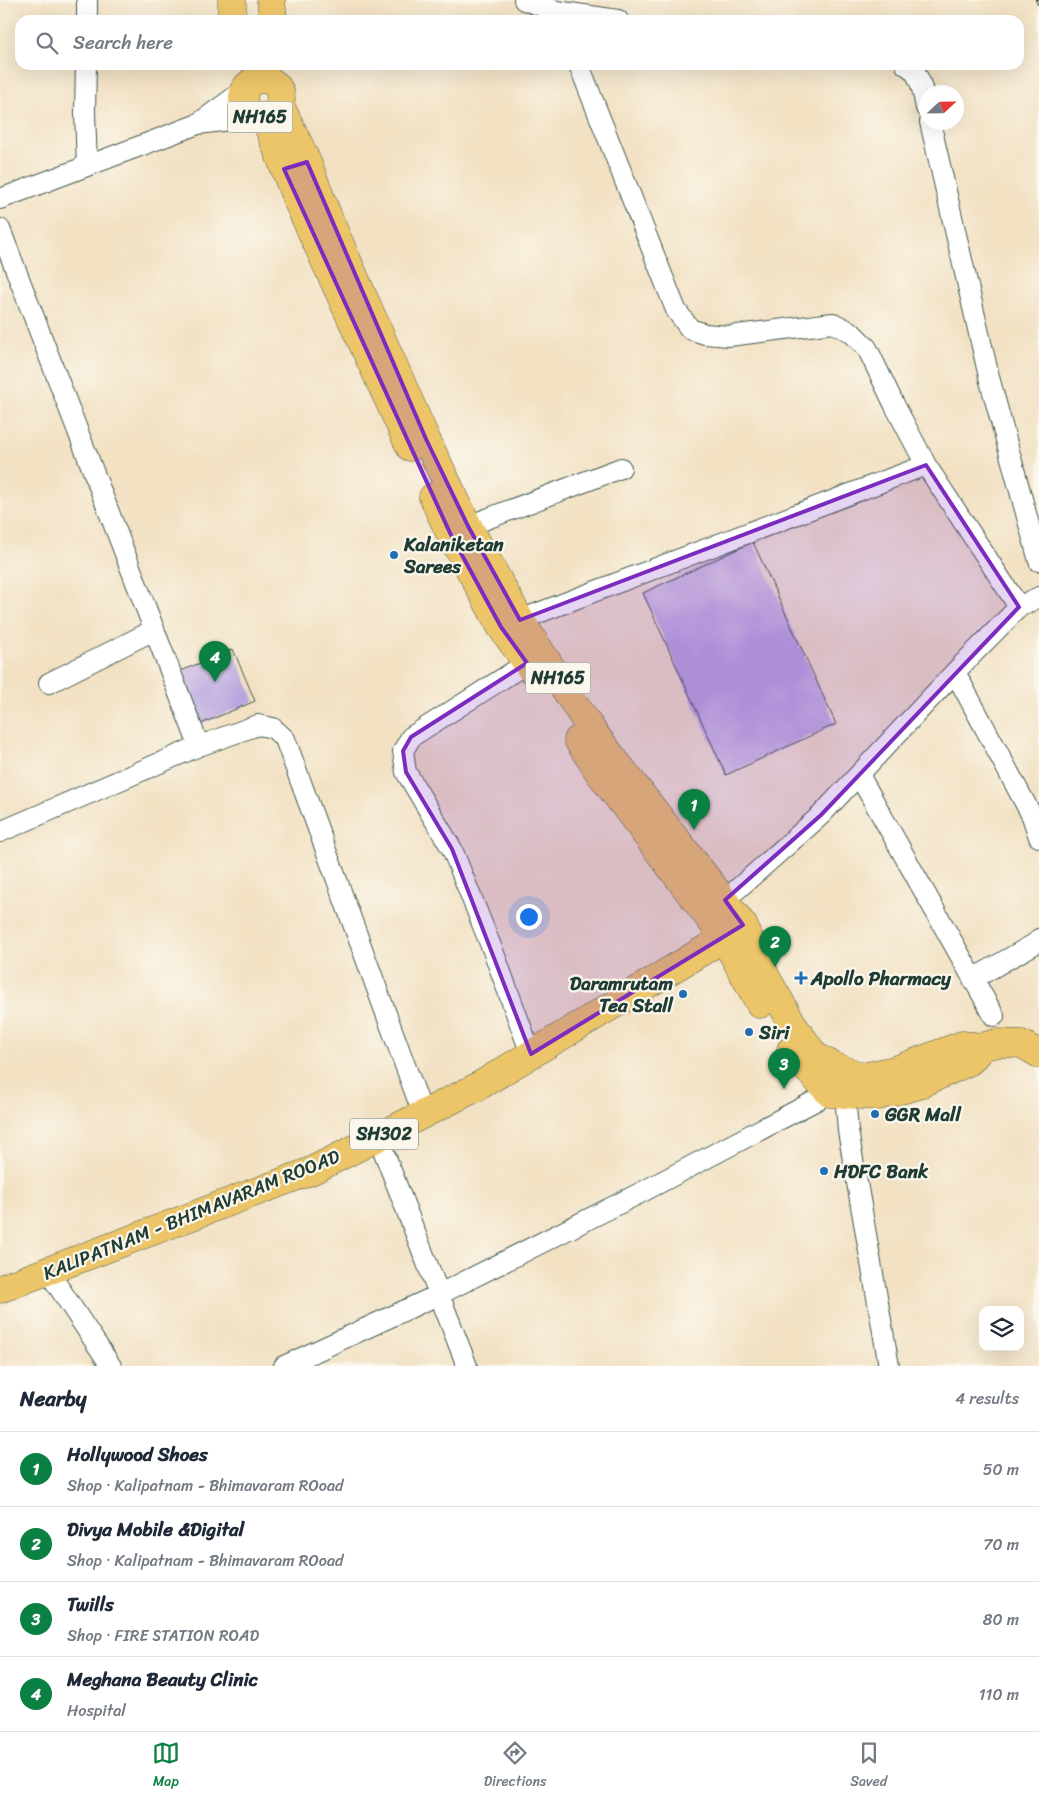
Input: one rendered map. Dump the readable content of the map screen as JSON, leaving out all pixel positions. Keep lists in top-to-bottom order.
{
  "streets": {
    "main road": ["NH165", "SH302", "KALIPATNAM - BHIMAVARAM ROOAD"]
  },
  "crossings": [
    ["NH165", "KALIPATNAM - BHIMAVARAM ROOAD"]
  ],
  "places": {
    "other": [
      "Kalaniketan Sarees",
      "Daramrutam Tea Stall",
      "Siri",
      "GGR Mall",
      "HDFC Bank"
    ],
    "health": ["Apollo Pharmacy"]
  },
  "north": "right",
  "page": {
    "search": "Search here",
    "pins": [
      "4",
      "1",
      "2",
      "3"
    ],
    "heading": ["Nearby", "4 results"],
    "list": [
      {
        "mark": "1",
        "name": "Hollywood Shoes",
        "note": "Shop · Kalipatnam - Bhimavaram ROoad",
        "value": "50 m"
      },
      {
        "mark": "2",
        "name": "Divya Mobile &Digital",
        "note": "Shop · Kalipatnam - Bhimavaram ROoad",
        "value": "70 m"
      },
      {
        "mark": "3",
        "name": "Twills",
        "note": "Shop · FIRE STATION ROAD",
        "value": "80 m"
      },
      {
        "mark": "4",
        "name": "Meghana Beauty Clinic",
        "note": "Hospital",
        "value": "110 m"
      }
    ],
    "nav": ["Map", "Directions", "Saved"]
  }
}
